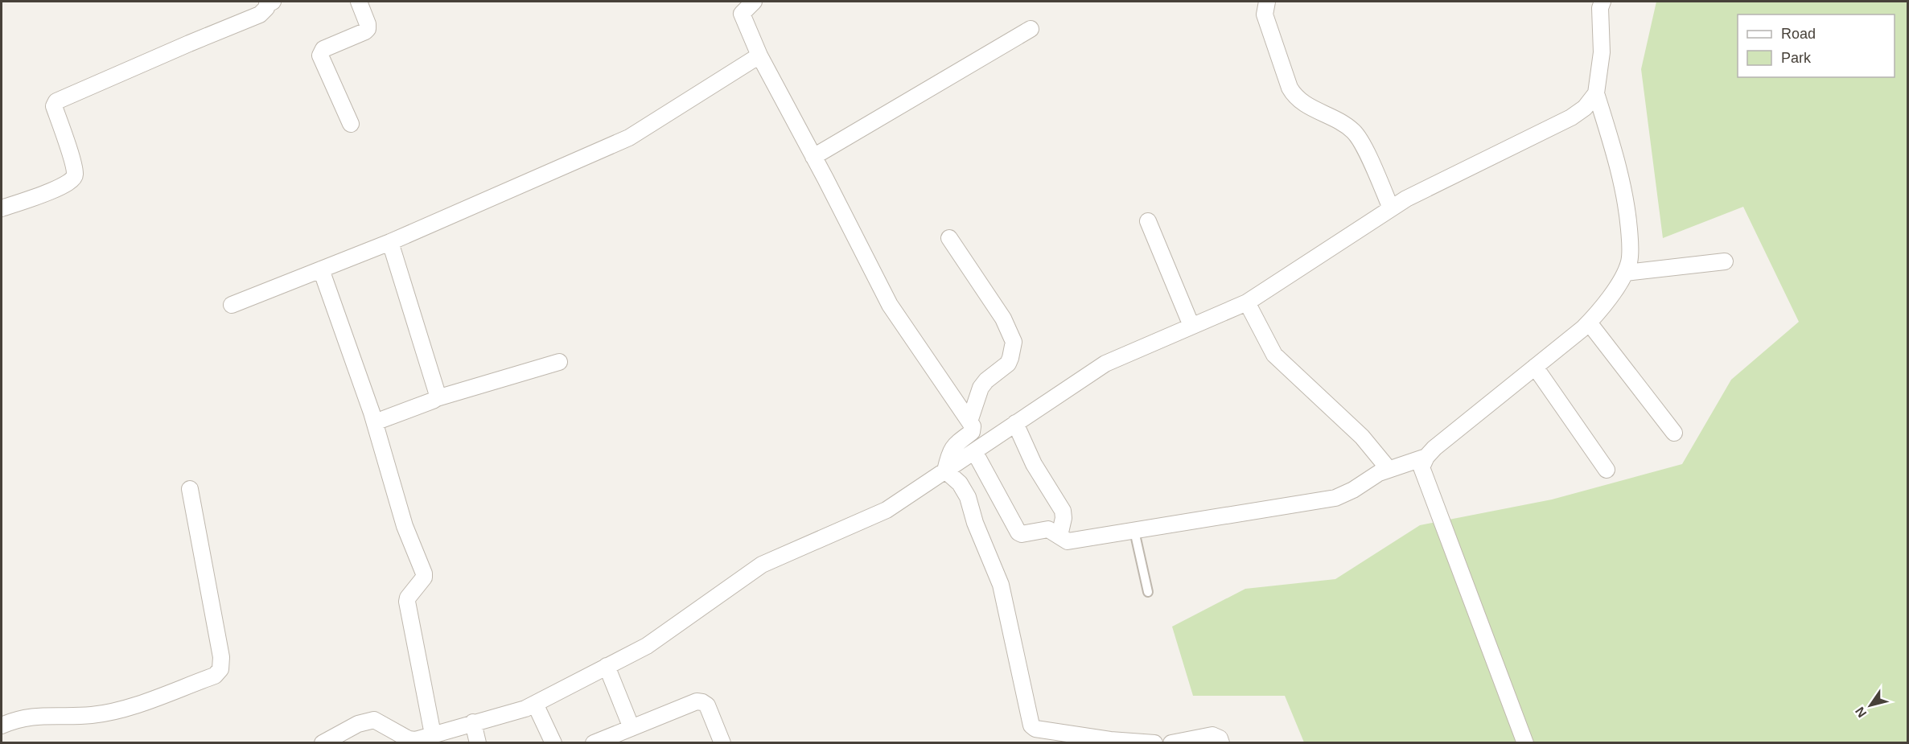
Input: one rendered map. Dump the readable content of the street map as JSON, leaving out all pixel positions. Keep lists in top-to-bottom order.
{
  "legend": ["Road", "Park"],
  "north": "bottom left"
}
